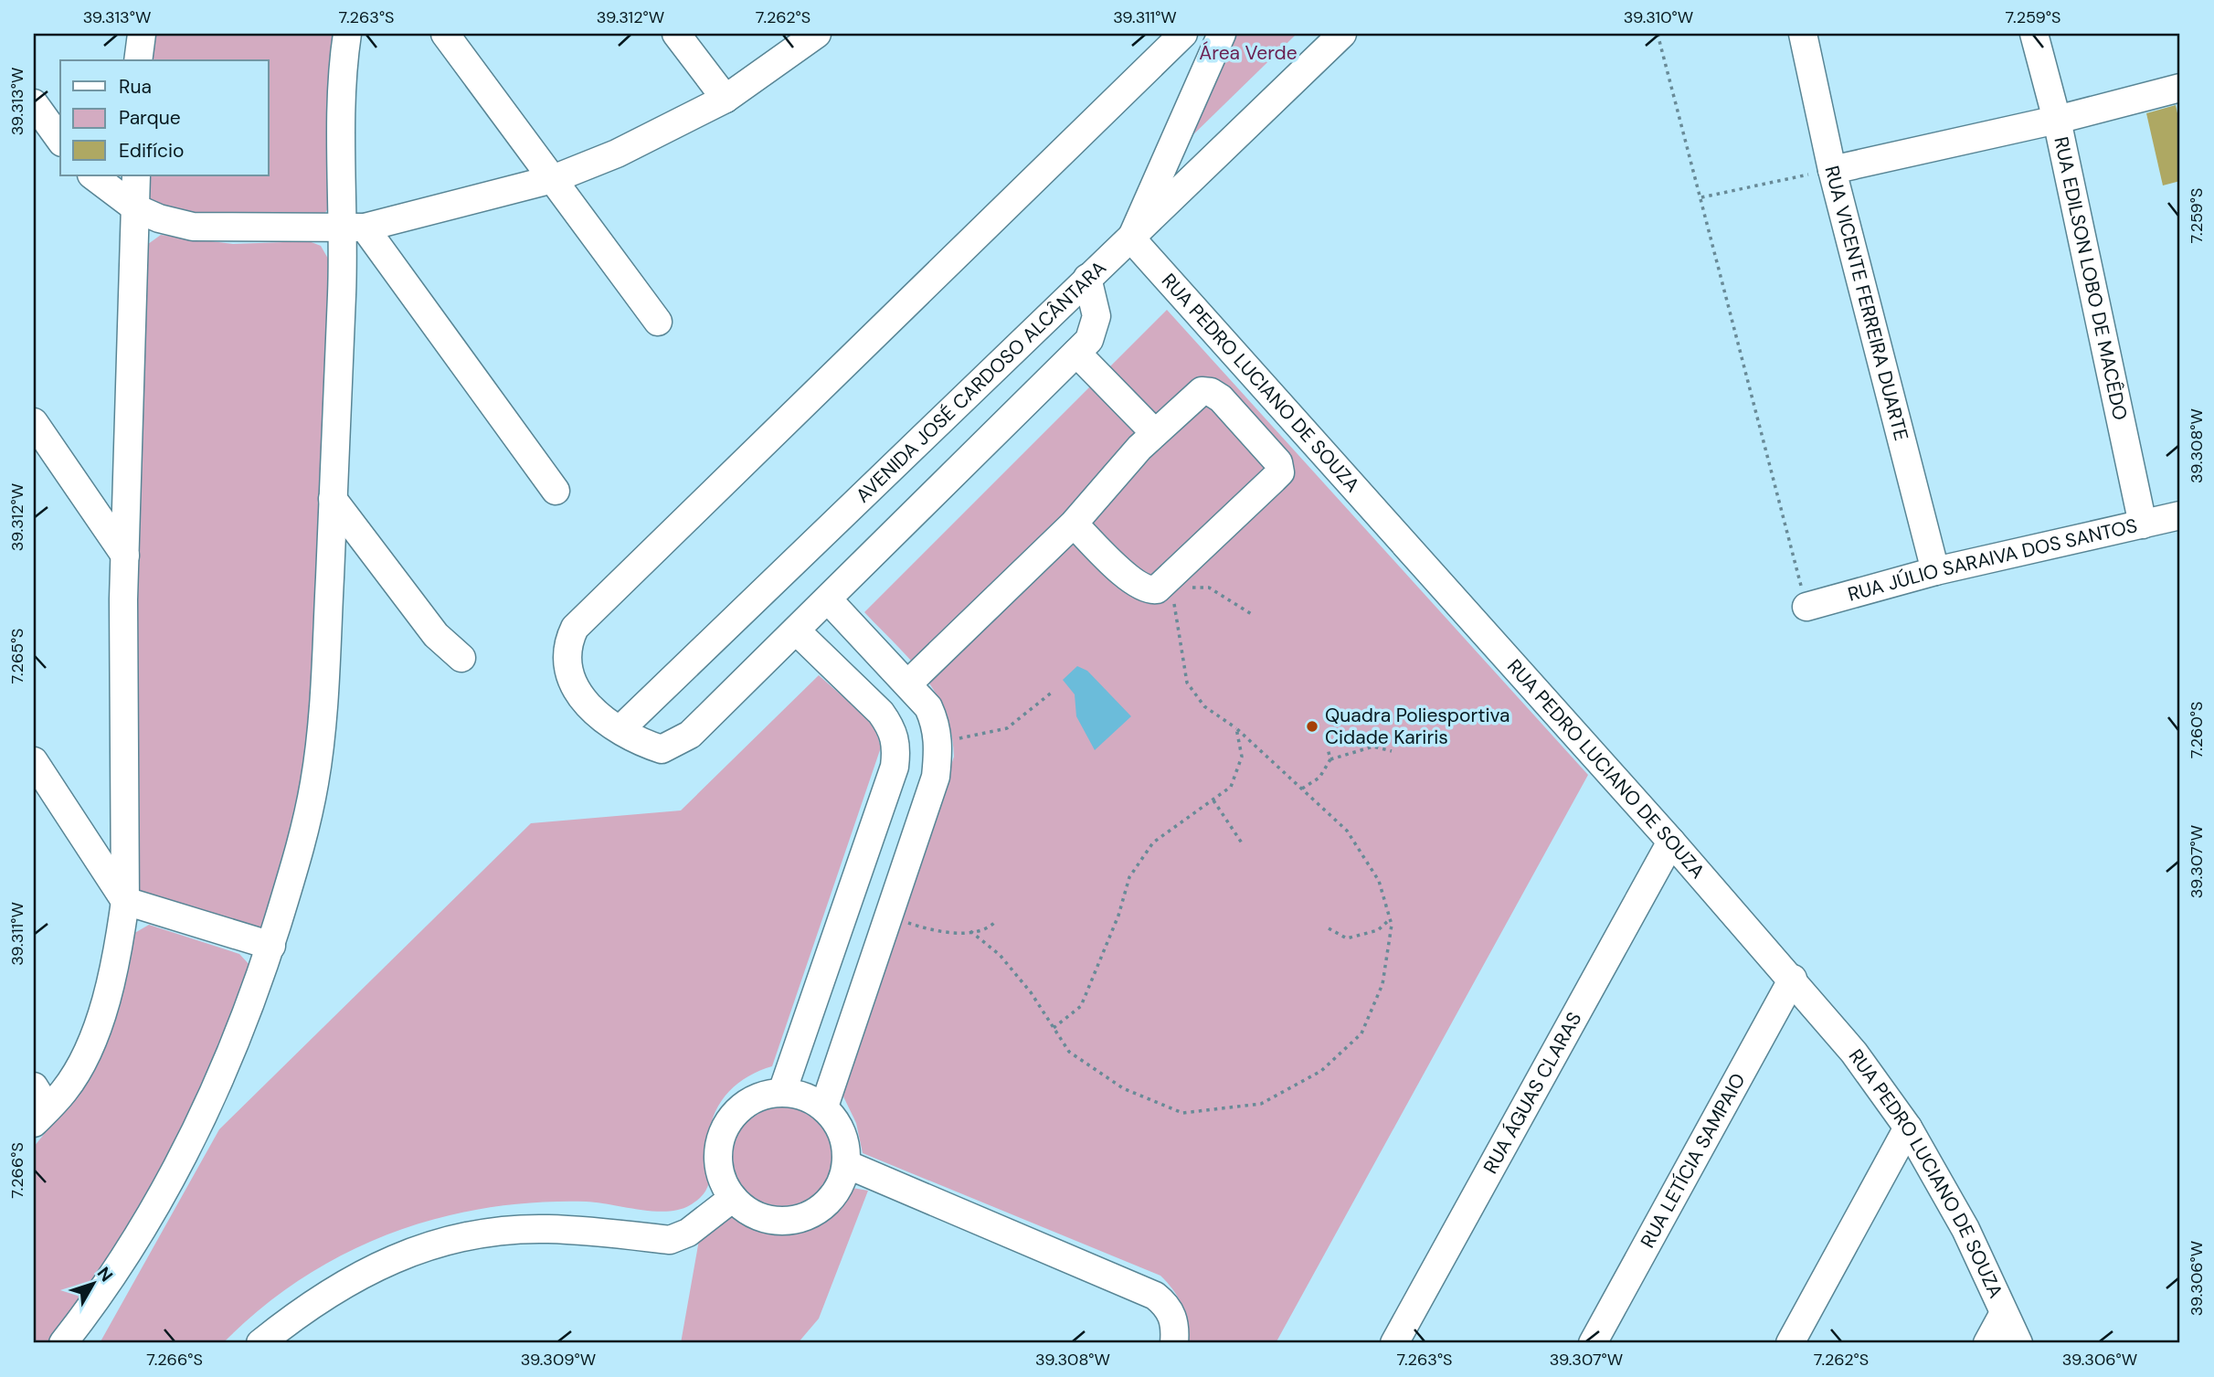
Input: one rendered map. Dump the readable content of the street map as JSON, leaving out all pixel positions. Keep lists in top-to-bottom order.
{
  "streets": {
    "street": [
      "RUA EDILSON LOBO DE MACÊDO",
      "RUA VICENTE FERREIRA DUARTE",
      "AVENIDA JOSÉ CARDOSO ALCÂNTARA",
      "RUA PEDRO LUCIANO DE SOUZA",
      "RUA JÚLIO SARAIVA DOS SANTOS",
      "RUA ÁGUAS CLARAS",
      "RUA LETÍCIA SAMPAIO"
    ]
  },
  "crossings": [
    ["RUA EDILSON LOBO DE MACÊDO", "RUA JÚLIO SARAIVA DOS SANTOS"],
    ["RUA VICENTE FERREIRA DUARTE", "RUA JÚLIO SARAIVA DOS SANTOS"],
    ["AVENIDA JOSÉ CARDOSO ALCÂNTARA", "RUA PEDRO LUCIANO DE SOUZA"],
    ["RUA PEDRO LUCIANO DE SOUZA", "RUA ÁGUAS CLARAS"],
    ["RUA PEDRO LUCIANO DE SOUZA", "RUA LETÍCIA SAMPAIO"]
  ],
  "parks": ["Área Verde"],
  "places": ["Quadra Poliesportiva Cidade Kariris"],
  "legend": ["Rua", "Parque", "Edifício"],
  "north": "top right",
  "coordinates": [
    "39.313°W",
    "7.263°S",
    "39.312°W",
    "7.262°S",
    "39.311°W",
    "39.310°W",
    "7.259°S",
    "39.308°W",
    "7.265°S",
    "7.260°S",
    "39.307°W",
    "7.266°S",
    "39.306°W",
    "39.309°W"
  ]
}
